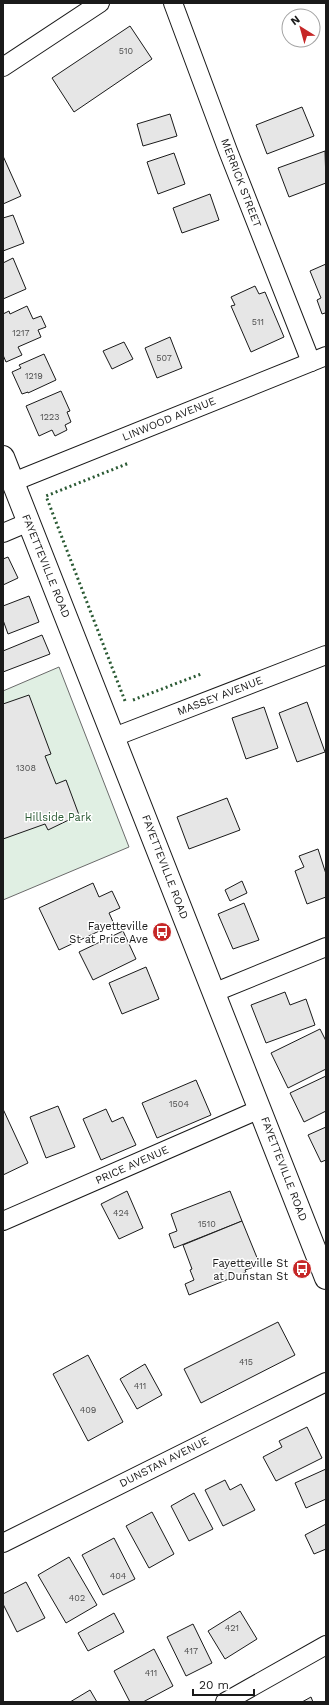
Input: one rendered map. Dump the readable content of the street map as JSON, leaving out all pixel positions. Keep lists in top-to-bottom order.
{
  "streets": {
    "main road": ["FAYETTEVILLE ROAD"],
    "street": [
      "MERRICK STREET",
      "LINWOOD AVENUE",
      "MASSEY AVENUE",
      "PRICE AVENUE",
      "DUNSTAN AVENUE"
    ]
  },
  "crossings": [
    ["MERRICK STREET", "LINWOOD AVENUE"],
    ["LINWOOD AVENUE", "FAYETTEVILLE ROAD"],
    ["FAYETTEVILLE ROAD", "MASSEY AVENUE"],
    ["FAYETTEVILLE ROAD", "PRICE AVENUE"]
  ],
  "parks": ["Hillside Park"],
  "places": {
    "bus stop": ["Fayetteville St at Price Ave", "Fayetteville St at Dunstan St"]
  },
  "house_numbers": [
    "510",
    "511",
    "1217",
    "507",
    "1219",
    "1223",
    "1308",
    "1504",
    "424",
    "1510",
    "415",
    "411",
    "409",
    "404",
    "402",
    "421",
    "417",
    "411"
  ],
  "scale_bar": "20 m",
  "north": "top left"
}
